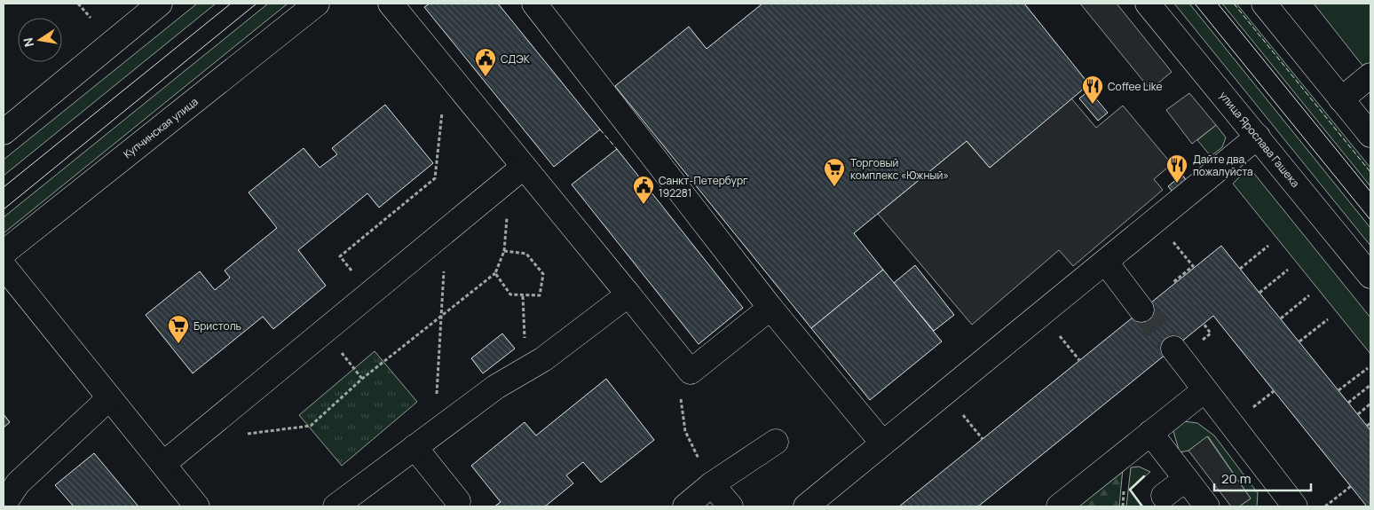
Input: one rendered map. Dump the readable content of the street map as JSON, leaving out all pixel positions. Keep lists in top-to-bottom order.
{
  "streets": {
    "street": ["Купчинская улица", "улица Ярослава Гашека"]
  },
  "places": {
    "public building": ["СДЭК", "Санкт-Петербург 192281"],
    "restaurant": ["Coffee Like", "Дайте два, пожалуйста"],
    "supermarket": ["Торговый комплекс «Южный»", "Бристоль"]
  },
  "scale_bar": "20 m",
  "north": "left"
}
